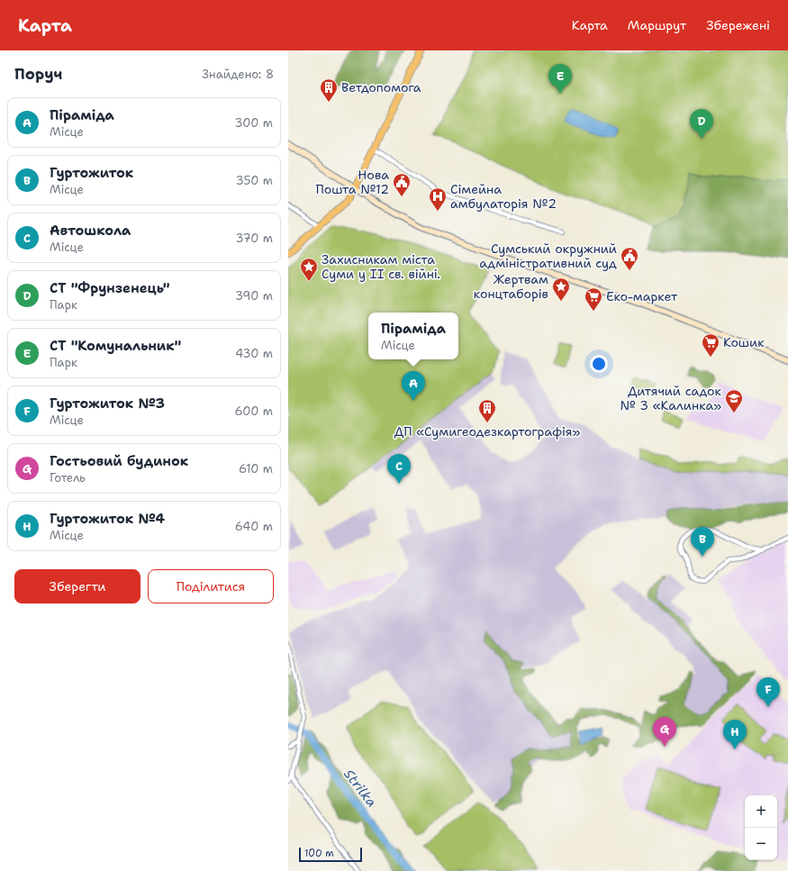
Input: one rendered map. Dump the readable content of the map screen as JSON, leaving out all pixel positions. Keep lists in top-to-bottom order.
{
  "water": ["Strilka"],
  "places": {
    "building": ["Ветдопомога", "ДП «Сумигеодезкартографія»"],
    "public building": ["Нова Пошта №12", "Сумський окружний адміністративний суд"],
    "hospital": ["Сімейна амбулаторія №2"],
    "place": ["Захисникам міста Суми у ІІ св. війні.", "Жертвам концтаборів"],
    "supermarket": ["Еко-маркет", "Кошик"],
    "school or university": ["Дитячий садок № 3 «Калинка»"]
  },
  "scale_bar": "100 m",
  "page": {
    "header": "Карта",
    "nav": ["Карта", "Маршрут", "Збережені"],
    "heading": ["Поруч", "Знайдено: 8"],
    "pins": [
      "E",
      "D",
      "A",
      "C",
      "B",
      "F",
      "G",
      "H"
    ],
    "list": [
      {
        "mark": "A",
        "name": "Піраміда",
        "note": "Місце",
        "value": "300 m"
      },
      {
        "mark": "B",
        "name": "Гуртожиток",
        "note": "Місце",
        "value": "350 m"
      },
      {
        "mark": "C",
        "name": "Автошкола",
        "note": "Місце",
        "value": "370 m"
      },
      {
        "mark": "D",
        "name": "СТ \"Фрунзенець\"",
        "note": "Парк",
        "value": "390 m"
      },
      {
        "mark": "E",
        "name": "СТ \"Комунальник\"",
        "note": "Парк",
        "value": "430 m"
      },
      {
        "mark": "F",
        "name": "Гуртожиток №3",
        "note": "Місце",
        "value": "600 m"
      },
      {
        "mark": "G",
        "name": "Гостьовий будинок",
        "note": "Готель",
        "value": "610 m"
      },
      {
        "mark": "H",
        "name": "Гуртожиток №4",
        "note": "Місце",
        "value": "640 m"
      }
    ],
    "popup": ["Піраміда", "Місце"],
    "buttons": ["Зберегти", "Поділитися"],
    "map_buttons": ["+", "−"],
    "scale": "100 m"
  }
}
